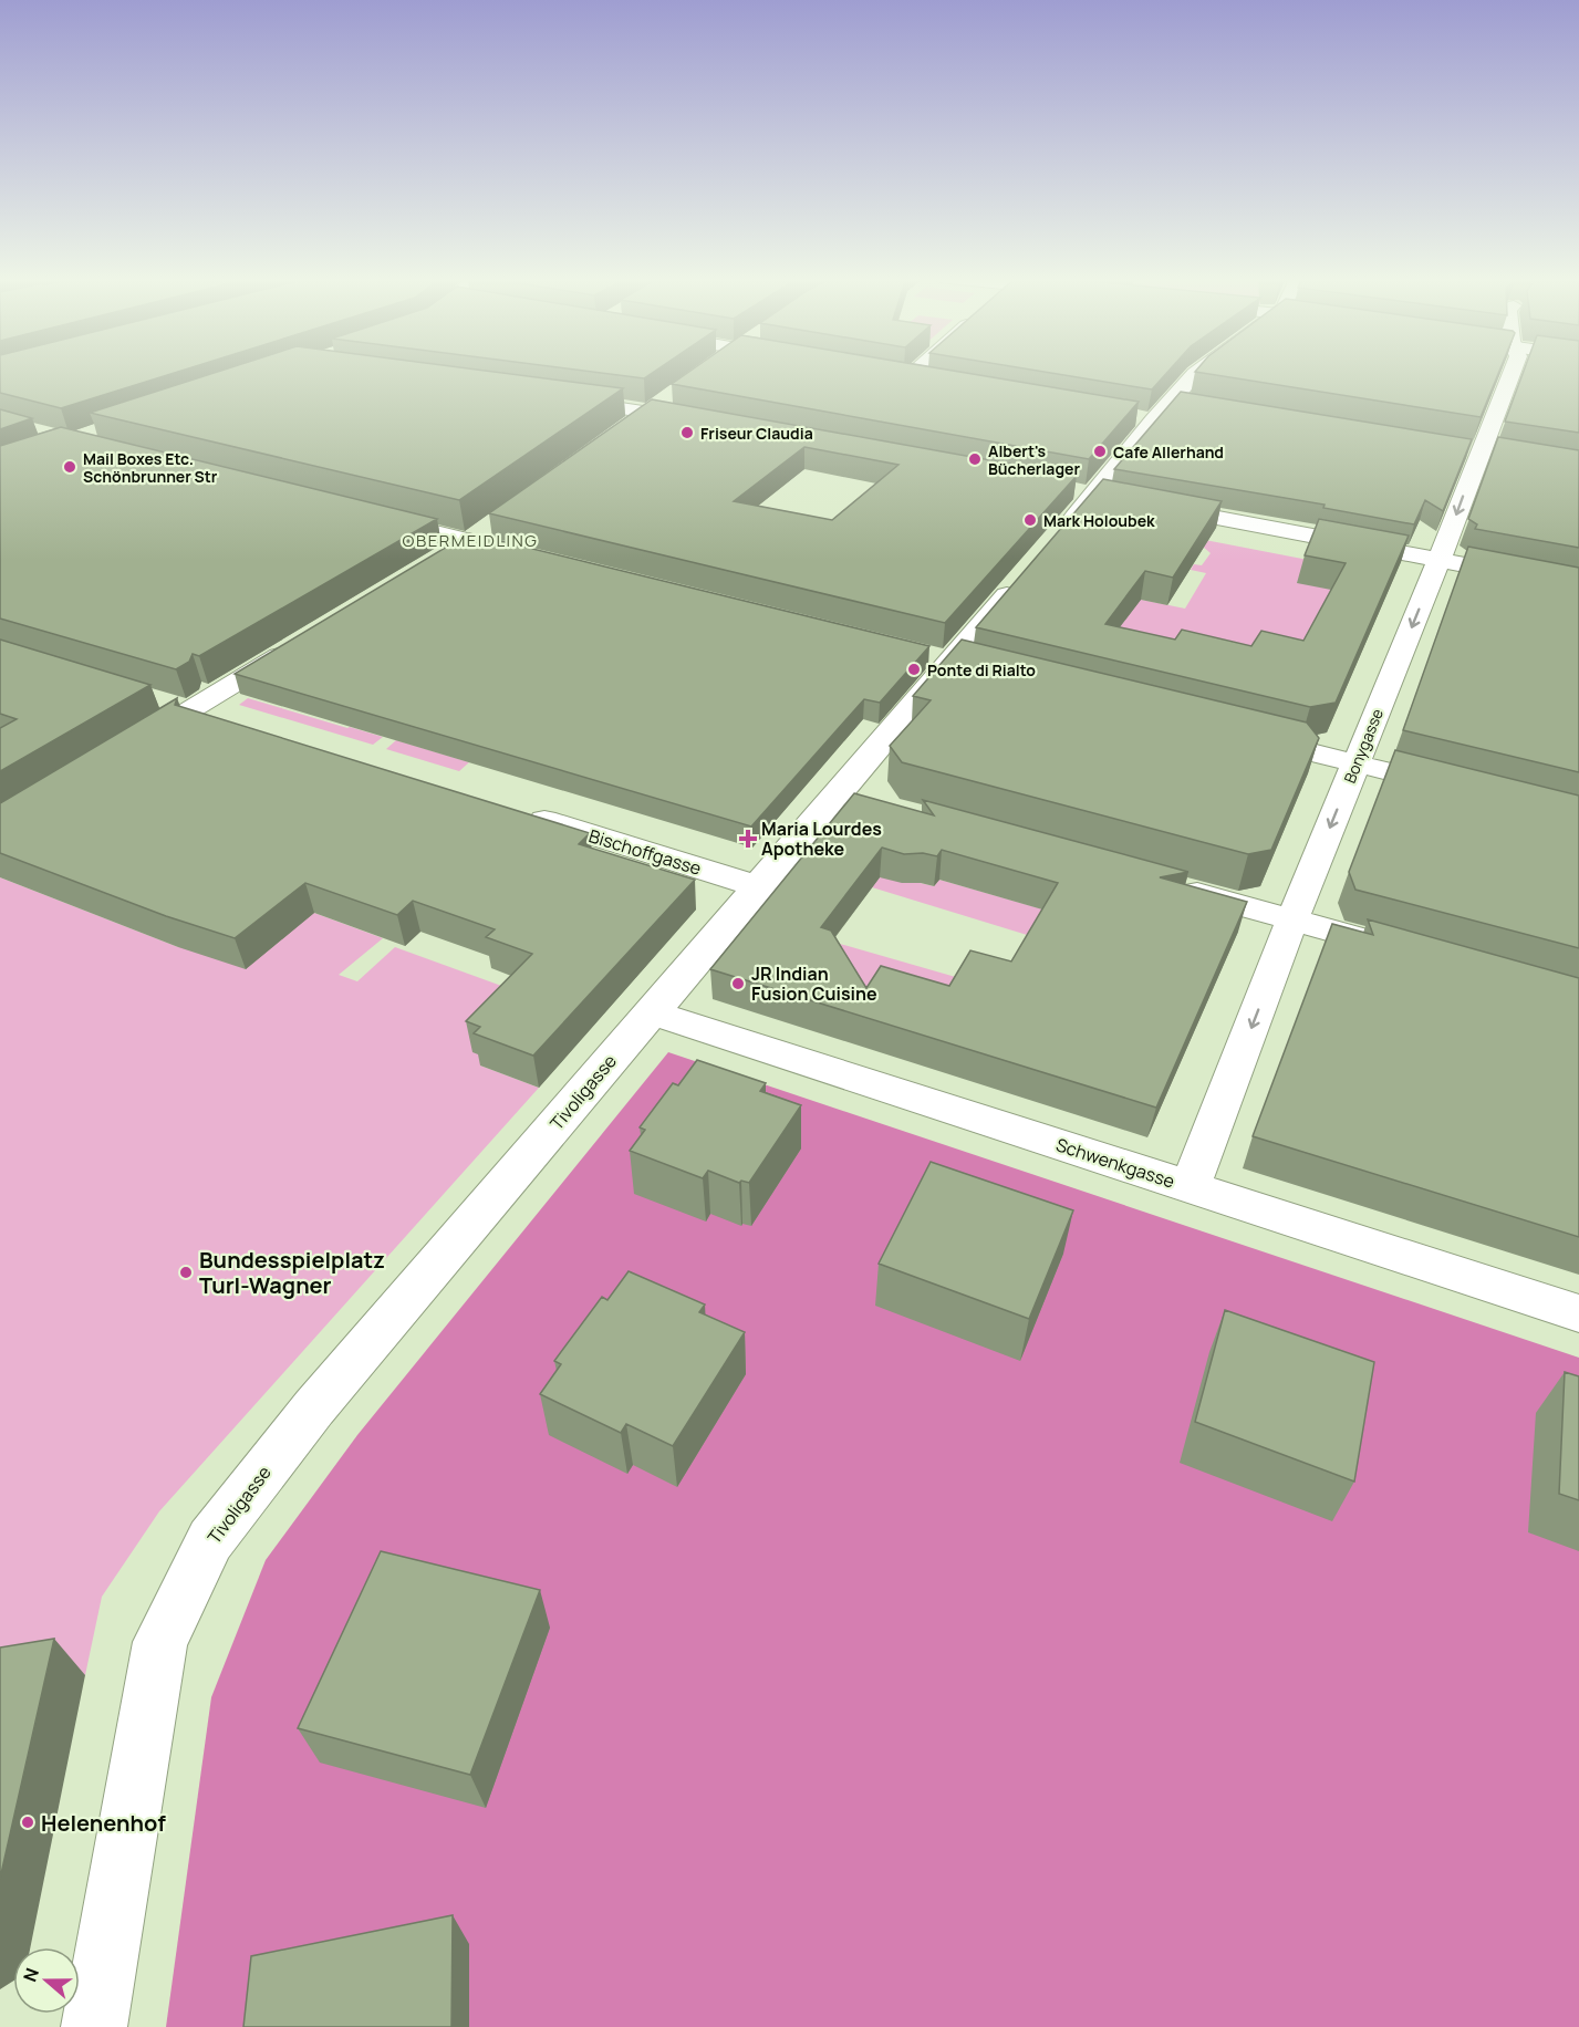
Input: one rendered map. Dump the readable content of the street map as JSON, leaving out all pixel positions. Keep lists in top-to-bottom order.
{
  "streets": {
    "street": [
      "Bonygasse",
      "Bischoffgasse",
      "Tivoligasse",
      "Schwenkgasse"
    ]
  },
  "crossings": [
    ["Bonygasse", "Schwenkgasse"],
    ["Bischoffgasse", "Tivoligasse"],
    ["Tivoligasse", "Schwenkgasse"]
  ],
  "one_way": ["Bonygasse"],
  "districts": ["OBERMEIDLING"],
  "places": {
    "other": [
      "Friseur Claudia",
      "Cafe Allerhand",
      "Albert's Bücherlager",
      "Mail Boxes Etc. Schönbrunner Str",
      "Mark Holoubek",
      "Ponte di Rialto",
      "JR Indian Fusion Cuisine",
      "Bundesspielplatz Turl-Wagner",
      "Helenenhof"
    ],
    "health": ["Maria Lourdes Apotheke"]
  },
  "north": "left"
}
